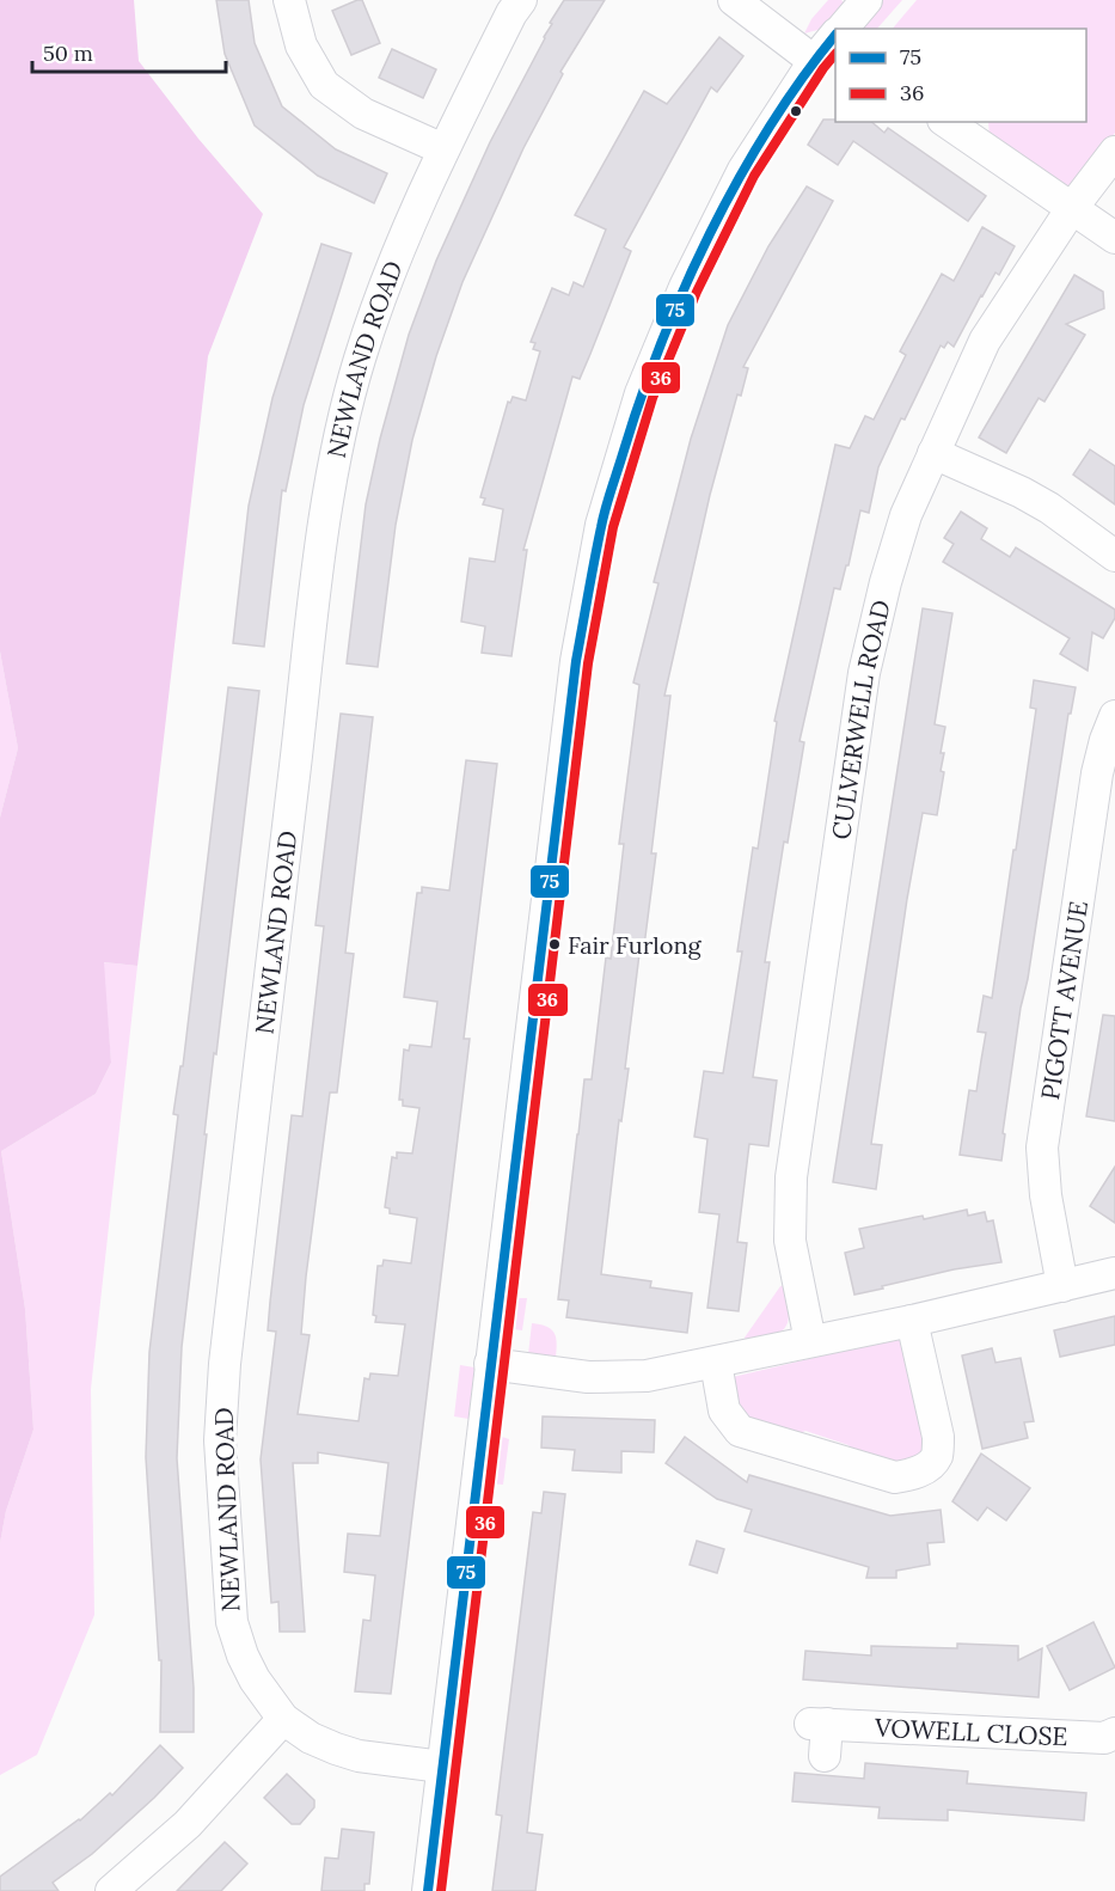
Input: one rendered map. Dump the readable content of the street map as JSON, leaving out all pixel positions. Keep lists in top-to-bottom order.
{
  "streets": {
    "street": [
      "NEWLAND ROAD",
      "CULVERWELL ROAD",
      "PIGOTT AVENUE",
      "VOWELL CLOSE"
    ]
  },
  "places": ["Fair Furlong"],
  "lines": ["transit line 75", "transit line 36"],
  "legend": ["75", "36"],
  "scale_bar": "50 m"
}
